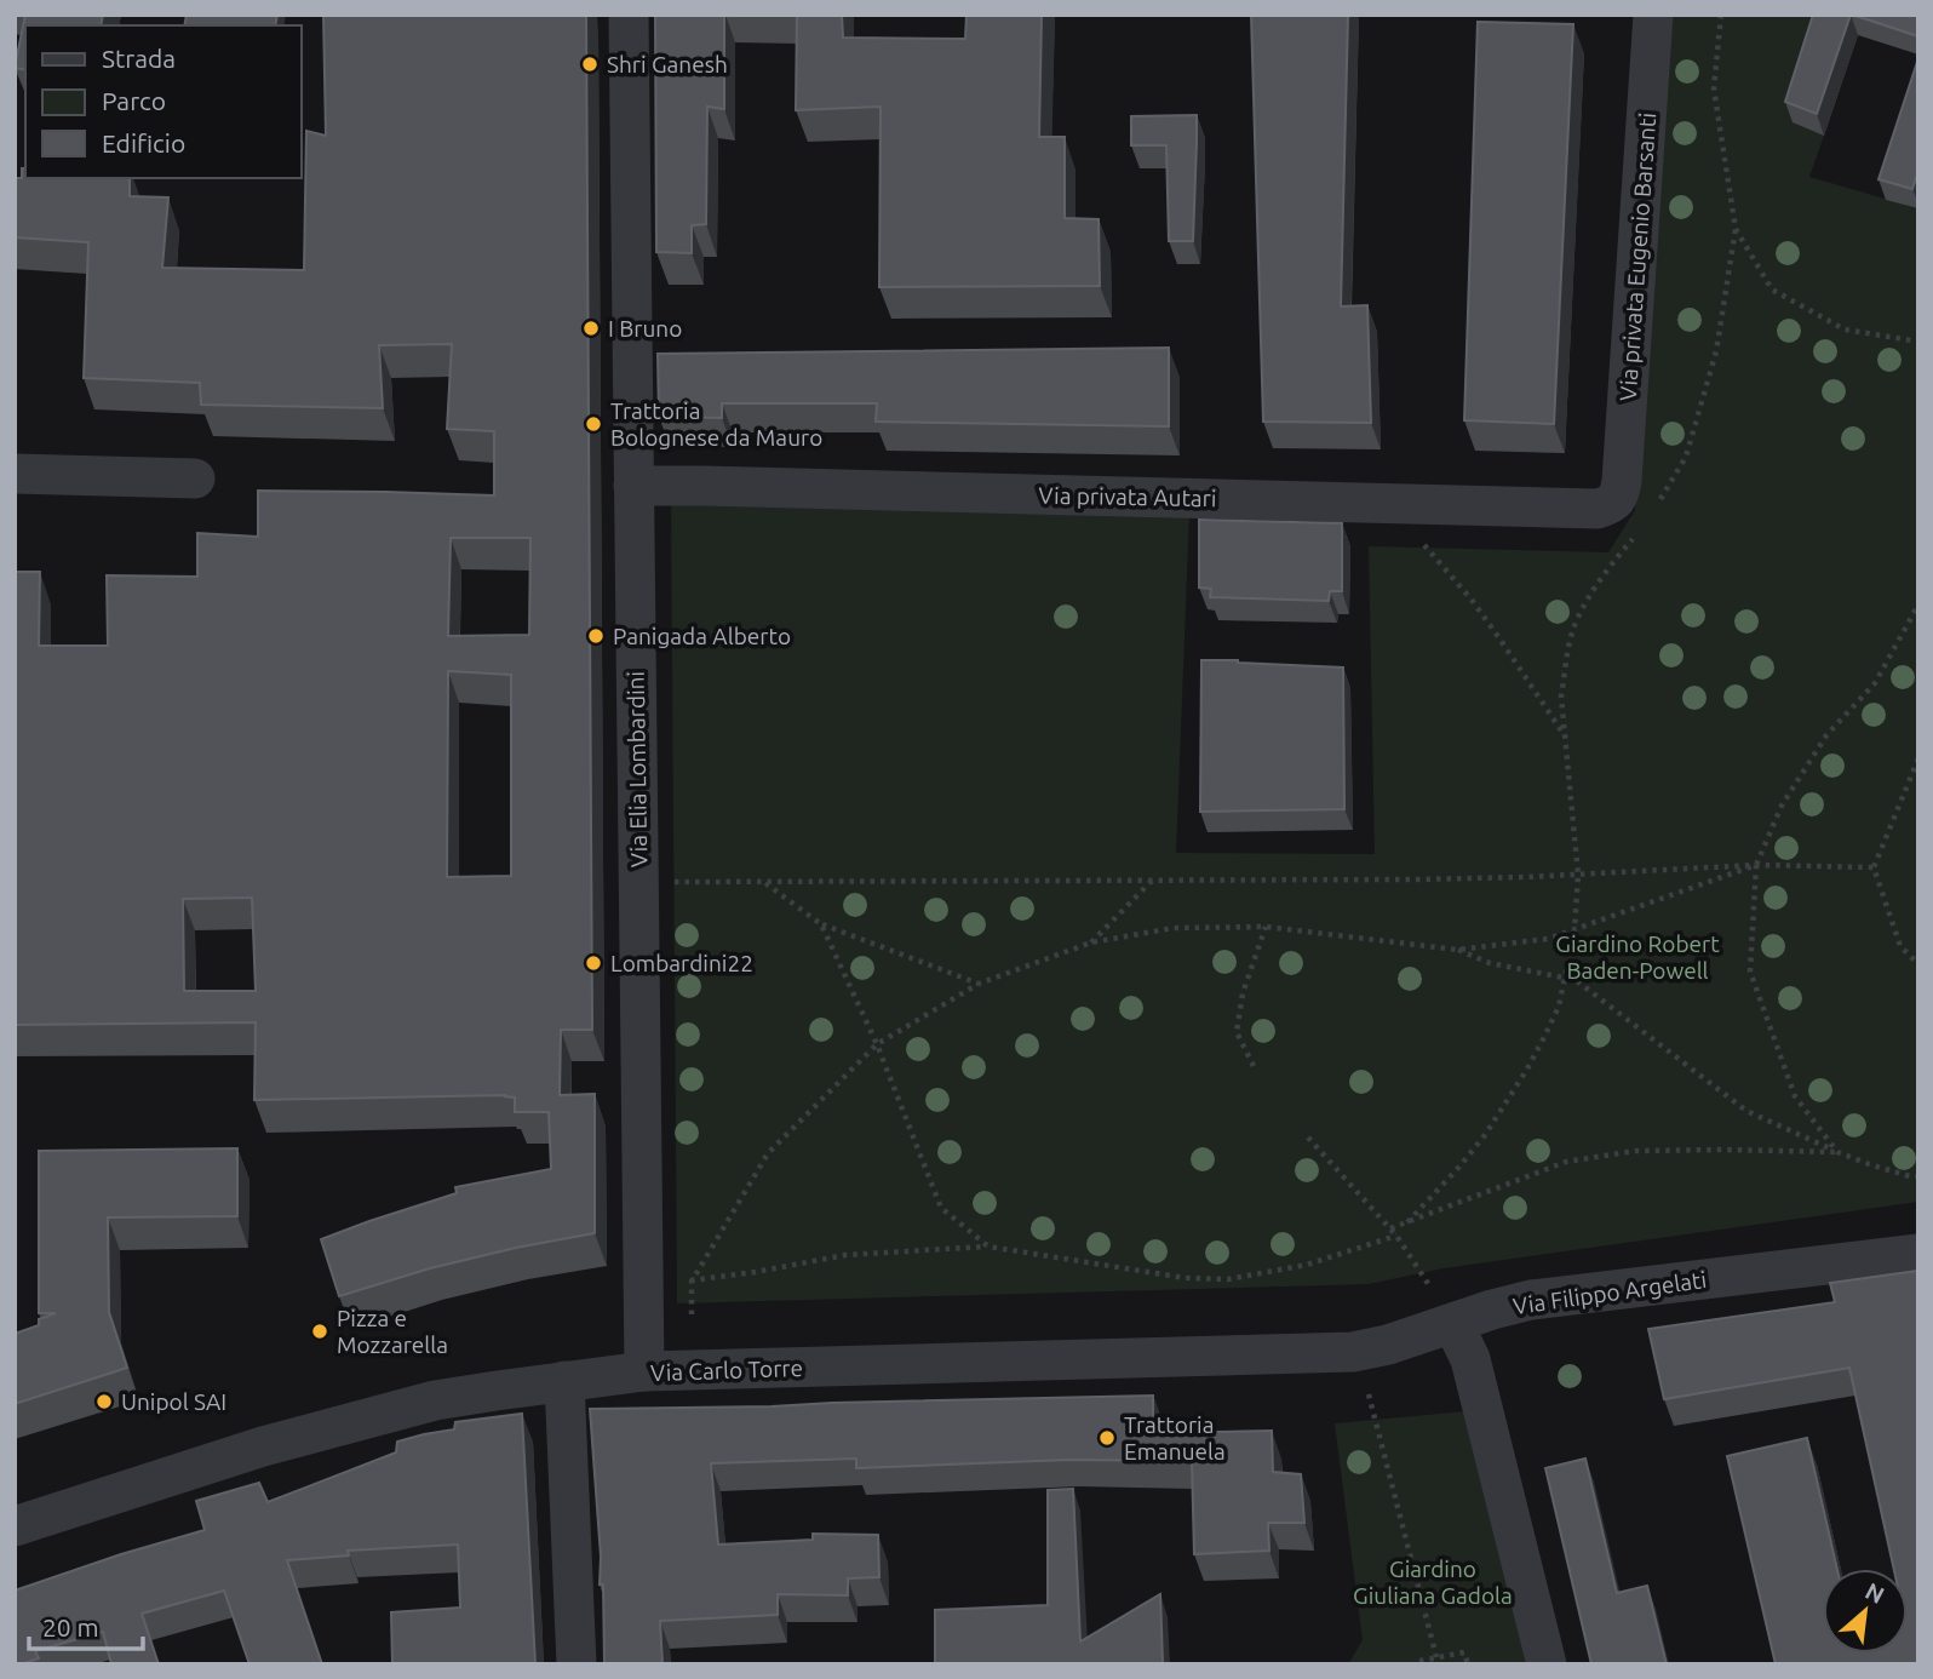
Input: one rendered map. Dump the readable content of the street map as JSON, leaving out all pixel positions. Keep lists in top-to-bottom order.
{
  "streets": {
    "street": [
      "Via privata Eugenio Barsanti",
      "Via privata Autari",
      "Via Elia Lombardini",
      "Via Filippo Argelati",
      "Via Carlo Torre"
    ]
  },
  "crossings": [
    ["Via privata Eugenio Barsanti", "Via privata Autari"],
    ["Via privata Autari", "Via Elia Lombardini"],
    ["Via Elia Lombardini", "Via Carlo Torre"],
    ["Via Filippo Argelati", "Via Carlo Torre"]
  ],
  "parks": ["Giardino Robert Baden-Powell", "Giardino Giuliana Gadola"],
  "places": [
    "Shri Ganesh",
    "I Bruno",
    "Trattoria Bolognese da Mauro",
    "Panigada Alberto",
    "Lombardini22",
    "Pizza e Mozzarella",
    "Unipol SAI",
    "Trattoria Emanuela"
  ],
  "legend": ["Strada", "Parco", "Edificio"],
  "scale_bar": "20 m",
  "north": "top right"
}
